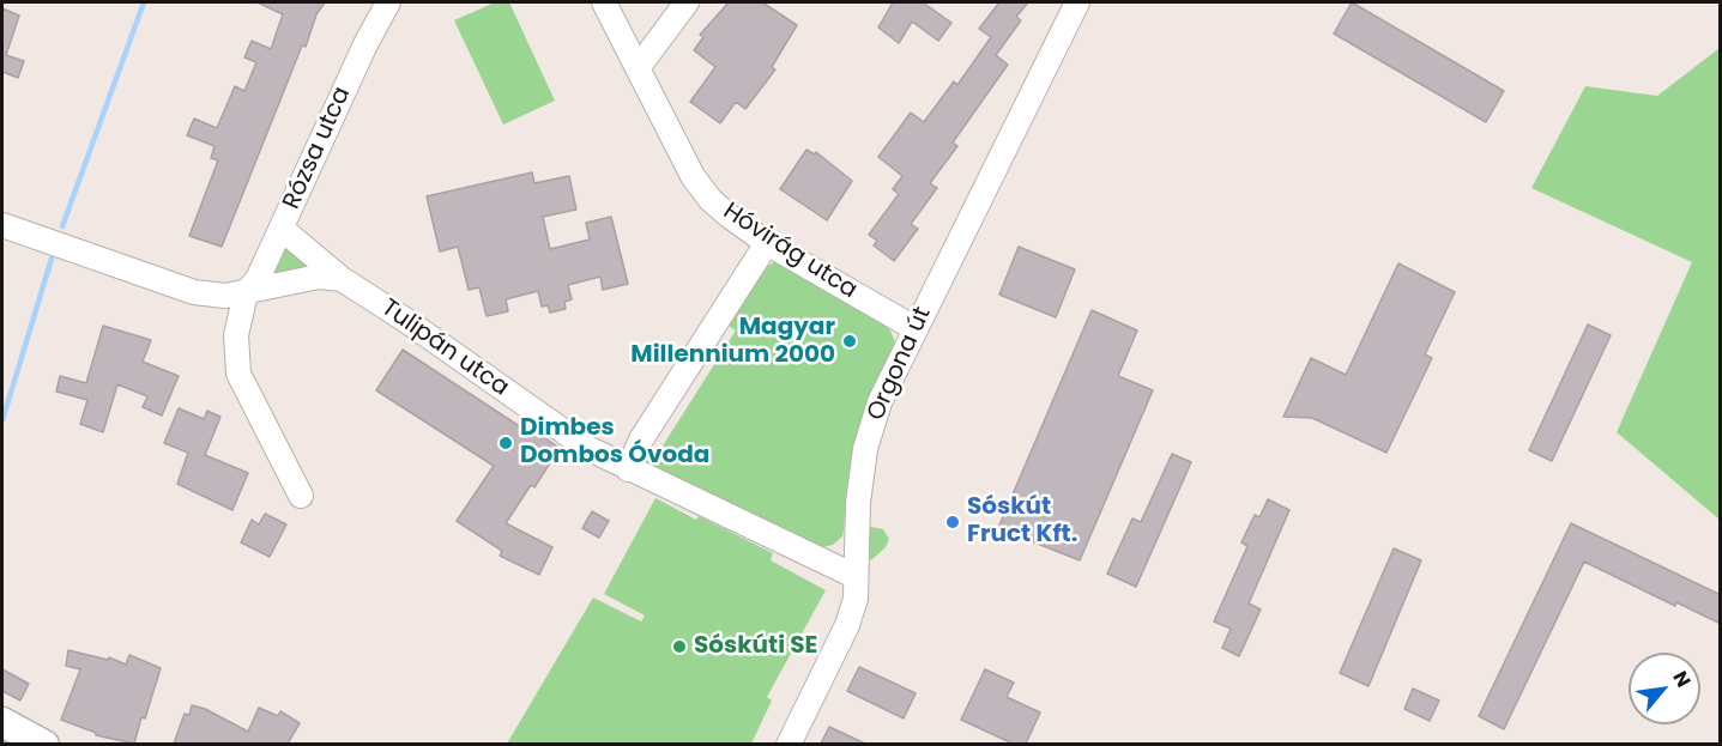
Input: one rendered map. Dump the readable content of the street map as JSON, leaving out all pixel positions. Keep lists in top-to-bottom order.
{
  "streets": {
    "street": [
      "Rózsa utca",
      "Hóvirág utca",
      "Tulipán utca",
      "Orgona út"
    ]
  },
  "crossings": [
    ["Rózsa utca", "Tulipán utca"],
    ["Hóvirág utca", "Orgona út"],
    ["Tulipán utca", "Orgona út"]
  ],
  "places": [
    "Magyar Millennium 2000",
    "Dimbes Dombos Óvoda",
    "Sóskút Fruct Kft.",
    "Sóskúti SE"
  ],
  "north": "top right"
}
